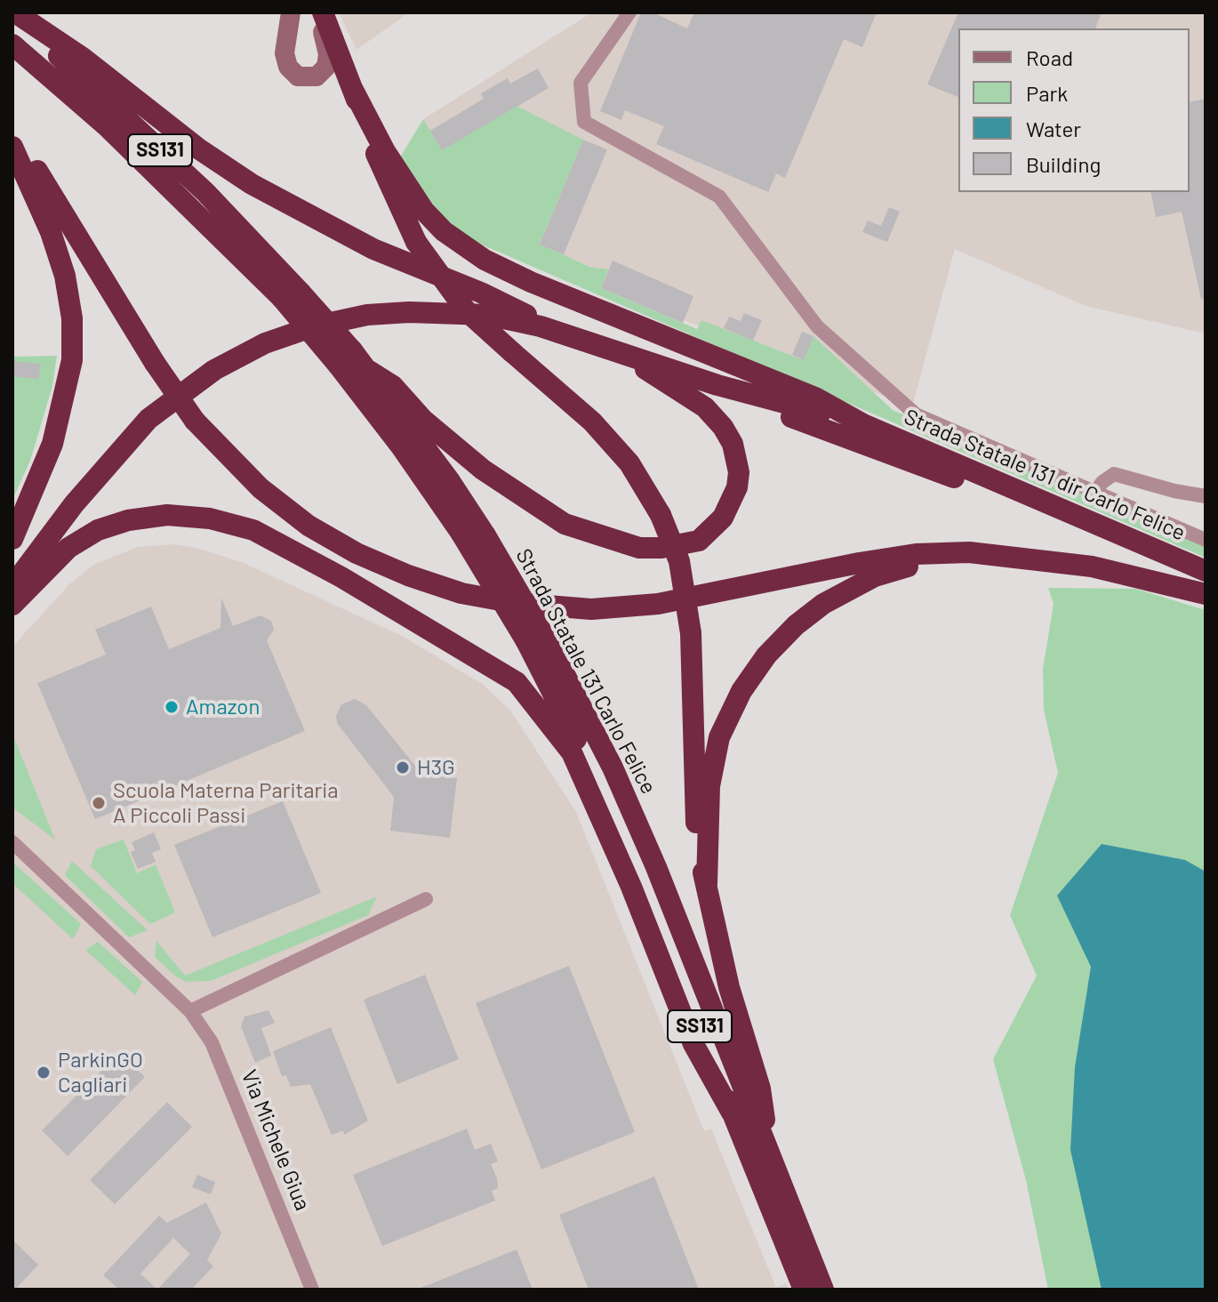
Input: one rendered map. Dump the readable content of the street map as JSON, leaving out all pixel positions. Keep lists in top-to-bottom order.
{
  "streets": {
    "highway": ["SS131", "Strada Statale 131 dir Carlo Felice", "Strada Statale 131 Carlo Felice"],
    "street": ["Via Michele Giua"]
  },
  "places": [
    "Amazon",
    "H3G",
    "Scuola Materna Paritaria A Piccoli Passi",
    "ParkinGO Cagliari"
  ],
  "legend": [
    "Road",
    "Park",
    "Water",
    "Building"
  ]
}
